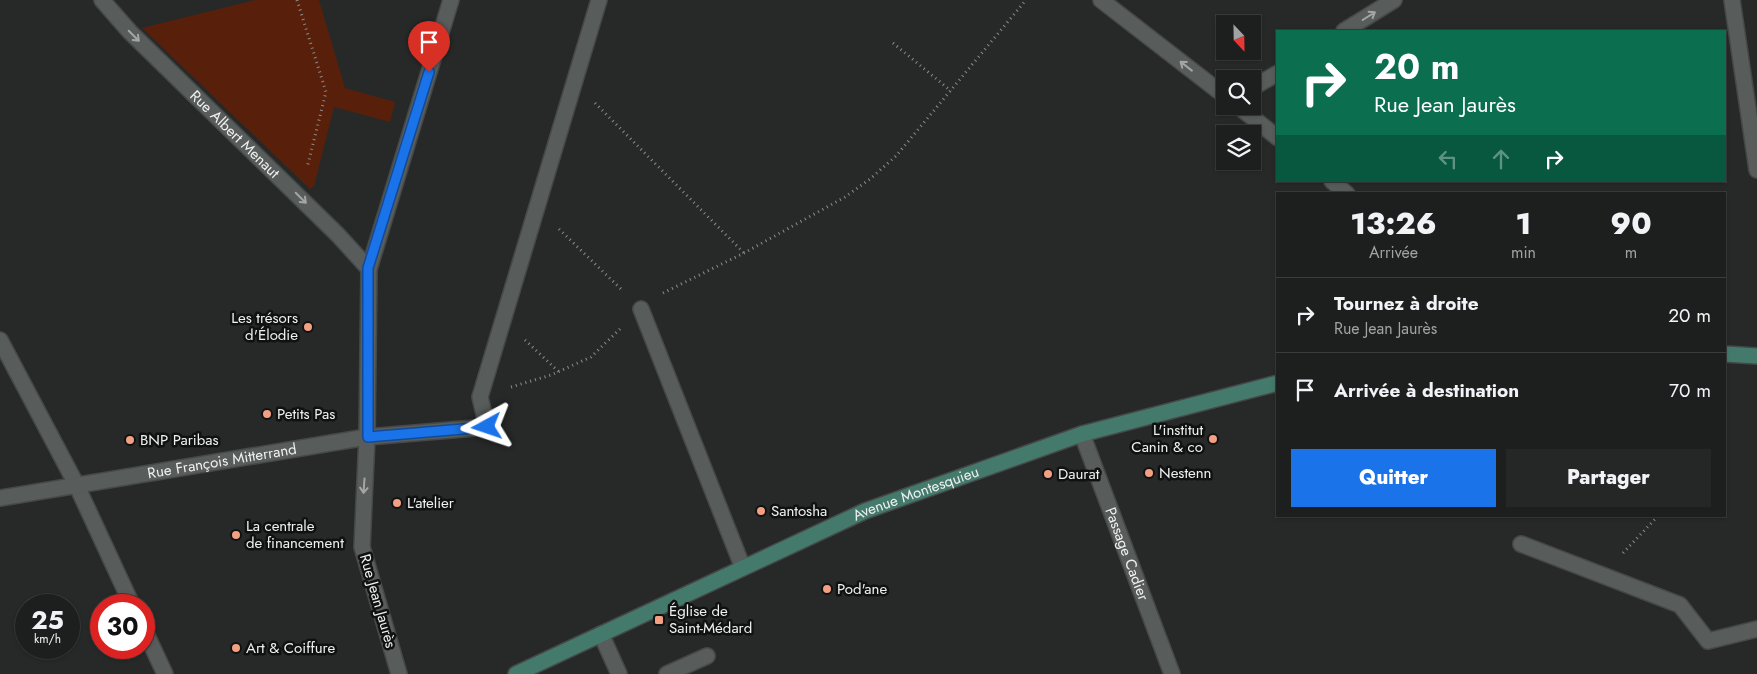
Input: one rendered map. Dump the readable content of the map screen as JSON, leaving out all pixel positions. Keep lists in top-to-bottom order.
{
  "streets": {
    "main road": ["Avenue Montesquieu"],
    "street": [
      "Rue Albert Menaut",
      "Rue François Mitterrand",
      "Passage Cadier",
      "Rue Jean Jaurès"
    ]
  },
  "crossings": [
    ["Rue Albert Menaut", "Rue Jean Jaurès"],
    ["Rue François Mitterrand", "Rue Jean Jaurès"],
    ["Avenue Montesquieu", "Passage Cadier"]
  ],
  "one_way": ["Rue Albert Menaut"],
  "places": {
    "other": [
      "Les trésors d'Élodie",
      "Petits Pas",
      "L'institut Canin & co",
      "BNP Paribas",
      "Nestenn",
      "Daurat",
      "L'atelier",
      "Santosha",
      "La centrale de financement",
      "Pod'ane",
      "Art & Coiffure"
    ],
    "transit": ["Église de Saint-Médard"]
  },
  "north": "bottom",
  "page": {
    "turn": ["20 m", "Rue Jean Jaurès"],
    "eta": [
      "13:26",
      "Arrivée",
      "1",
      "min",
      "90",
      "m"
    ],
    "list": [
      {
        "name": "Tournez à droite",
        "note": "Rue Jean Jaurès",
        "value": "20 m"
      },
      {
        "name": "Arrivée à destination",
        "value": "70 m"
      }
    ],
    "buttons": ["Quitter", "Partager"],
    "speed": "25 km/h",
    "limit": "30"
  }
}
